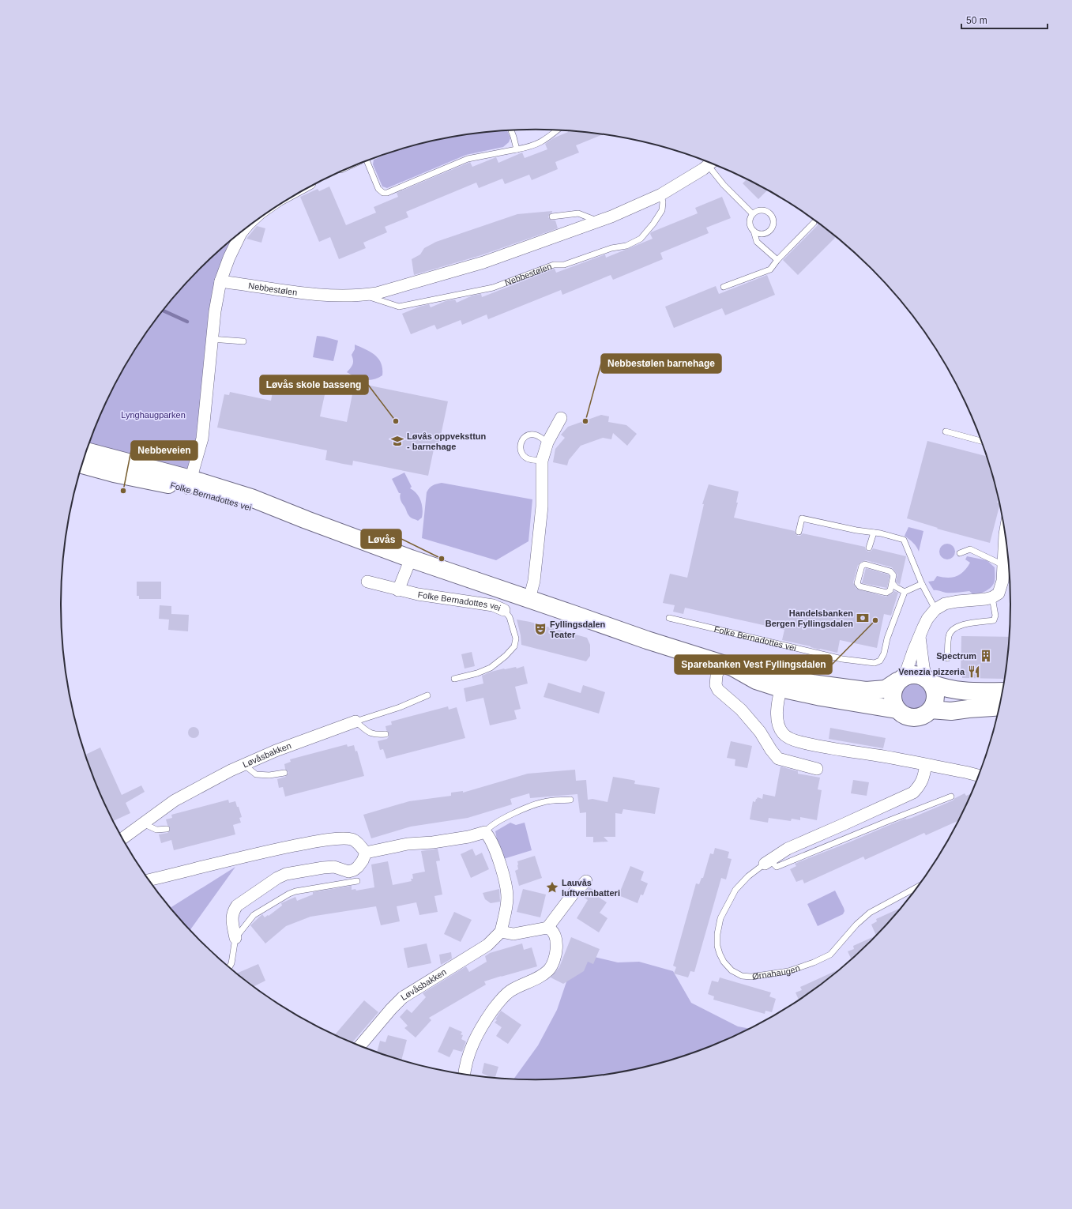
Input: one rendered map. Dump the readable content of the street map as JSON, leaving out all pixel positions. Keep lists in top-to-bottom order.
{
  "streets": {
    "main road": ["Folke Bernadottes vei"],
    "street": ["Nebbestølen", "Løvåsbakken", "Ørnahaugen"]
  },
  "parks": ["Lynghaugparken"],
  "places": {
    "other": [
      "Løvås skole basseng",
      "Nebbestølen barnehage",
      "Nebbeveien",
      "Løvås",
      "Sparebanken Vest Fyllingsdalen"
    ],
    "school or university": ["Løvås oppveksttun - barnehage"],
    "bank": ["Handelsbanken Bergen Fyllingsdalen"],
    "theatre": ["Fyllingsdalen Teater"],
    "building": ["Spectrum"],
    "restaurant": ["Venezia pizzeria"],
    "place": ["Lauvås luftvernbatteri"]
  },
  "scale_bar": "50 m"
}
